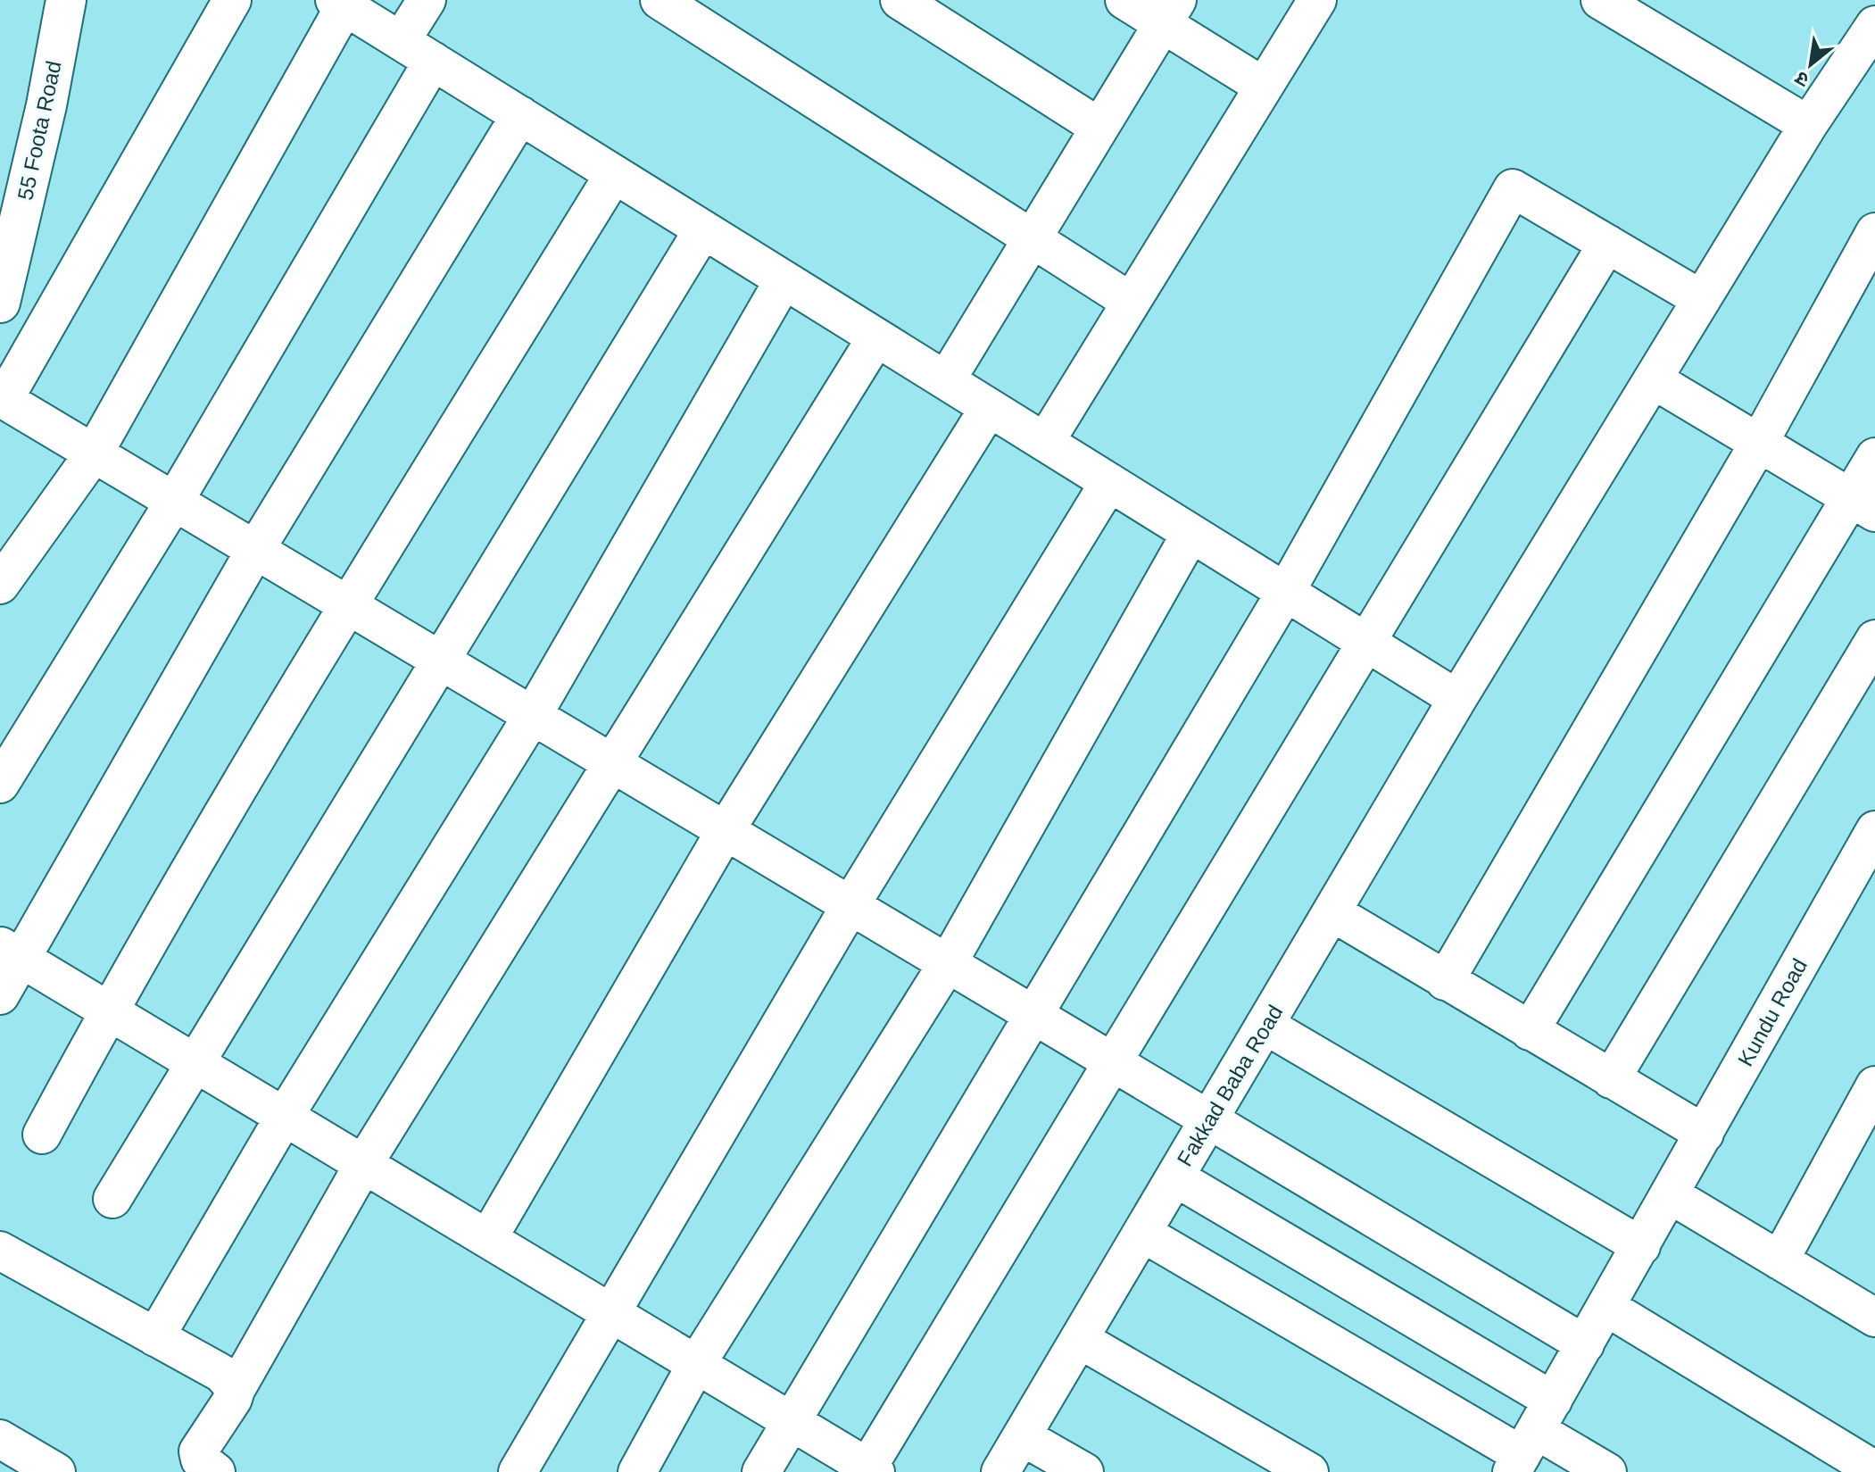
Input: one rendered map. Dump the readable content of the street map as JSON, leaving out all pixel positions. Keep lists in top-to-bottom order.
{
  "streets": {
    "street": ["55 Foota Road", "Kundu Road", "Fakkad Baba Road"]
  },
  "north": "bottom left"
}
